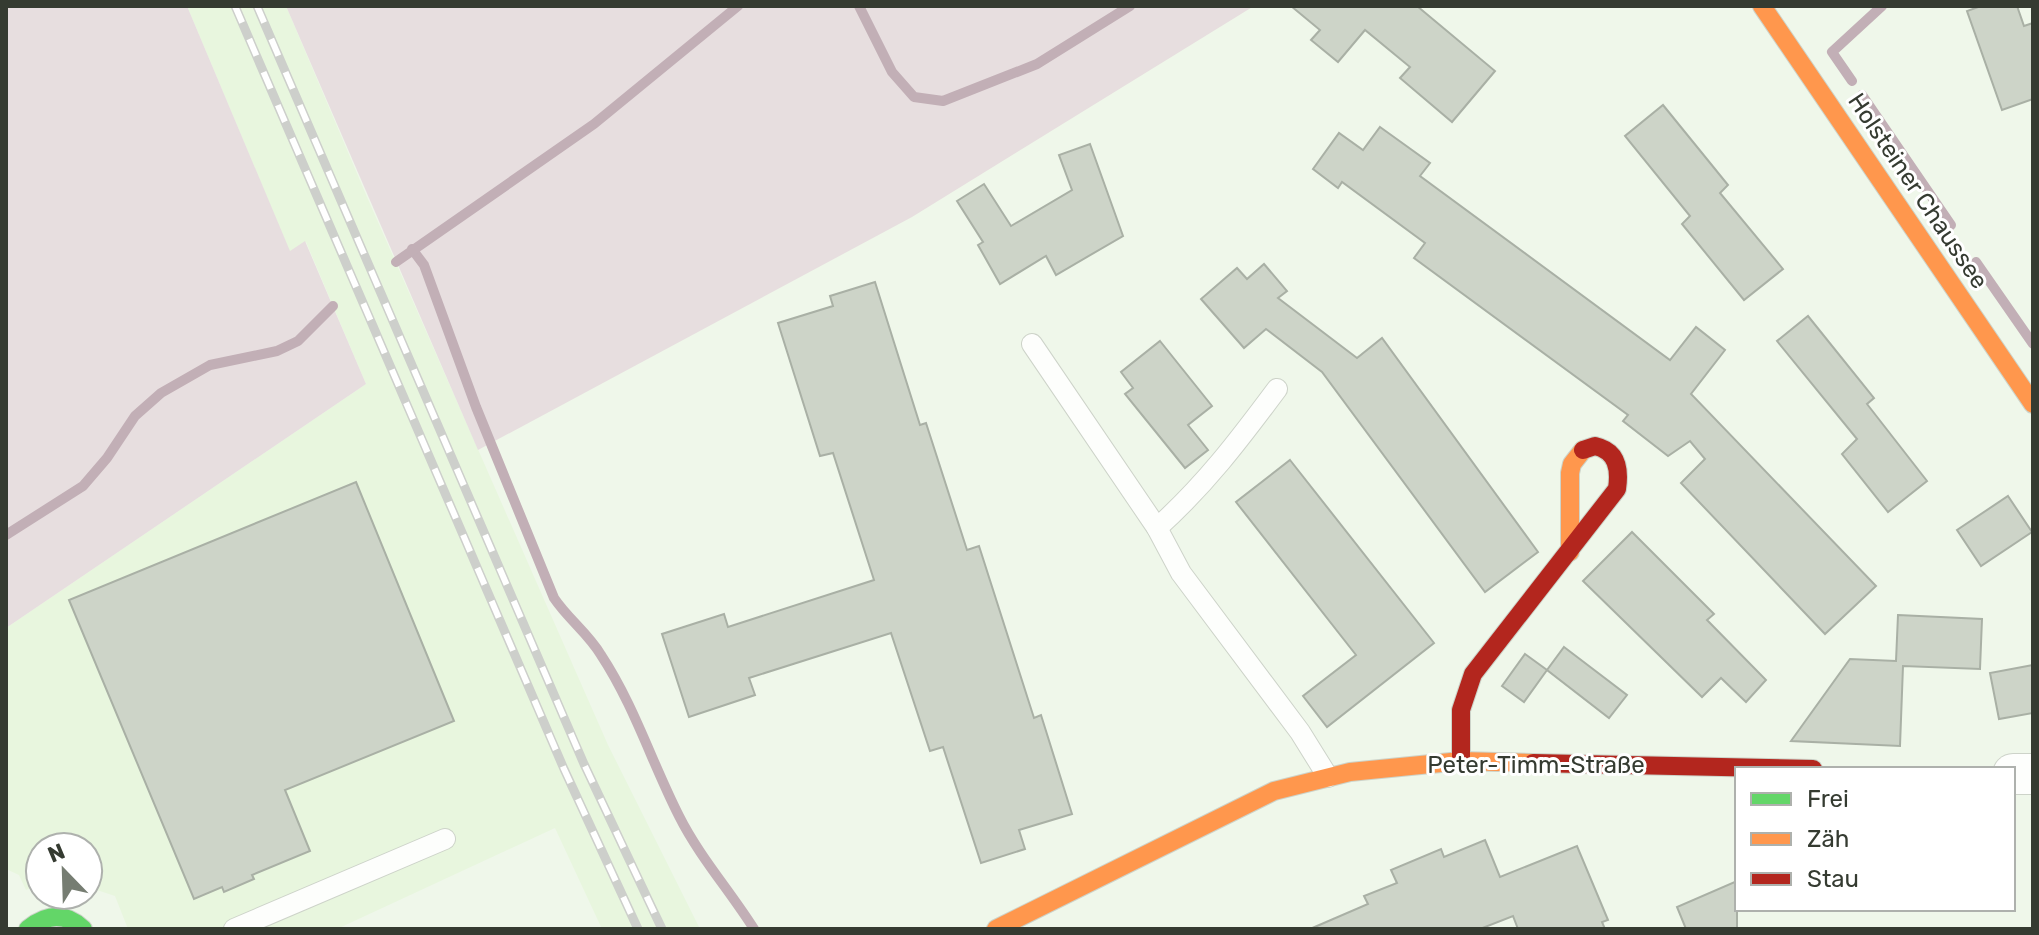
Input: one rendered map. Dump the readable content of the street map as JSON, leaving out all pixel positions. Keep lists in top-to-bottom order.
{
  "streets": {
    "street": ["Holsteiner Chaussee", "Peter-Timm-Straße"]
  },
  "legend": ["Frei", "Zäh", "Stau"],
  "north": "top left"
}
